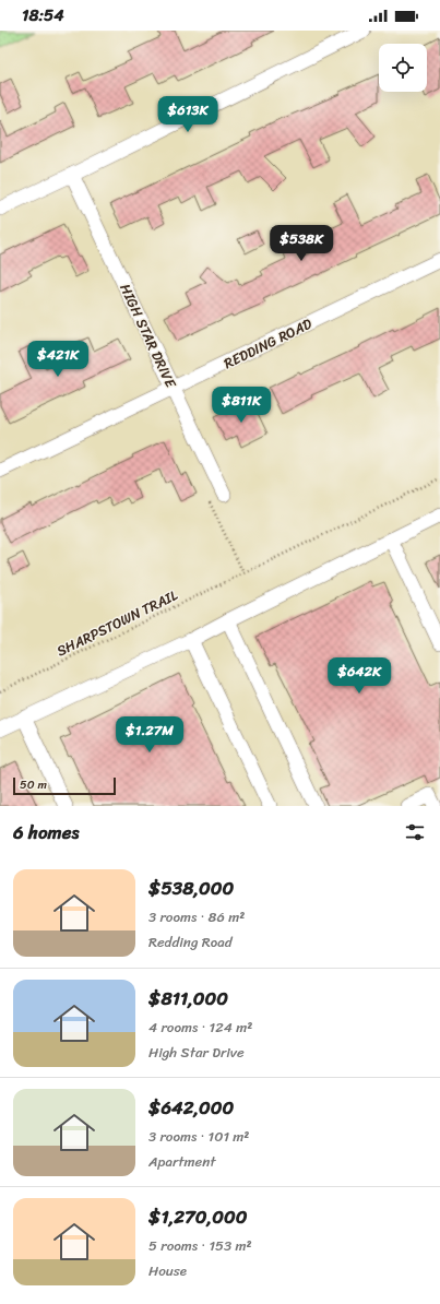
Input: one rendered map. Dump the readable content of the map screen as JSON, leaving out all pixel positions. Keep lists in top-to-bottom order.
{
  "streets": {
    "street": ["HIGH STAR DRIVE", "REDDING ROAD"],
    "path": ["SHARPSTOWN TRAIL"]
  },
  "crossings": [
    ["HIGH STAR DRIVE", "REDDING ROAD"]
  ],
  "scale_bar": "50 m",
  "page": {
    "status": "18:54",
    "price": [
      "$613K",
      "$538K",
      "$421K",
      "$811K",
      "$642K",
      "$1.27M"
    ],
    "scale": "50 m",
    "heading": "6 homes",
    "list": [
      {
        "name": "$538,000",
        "note": "3 rooms · 86 m² · Redding Road"
      },
      {
        "name": "$811,000",
        "note": "4 rooms · 124 m² · High Star Drive"
      },
      {
        "name": "$642,000",
        "note": "3 rooms · 101 m² · Apartment"
      },
      {
        "name": "$1,270,000",
        "note": "5 rooms · 153 m² · House"
      }
    ]
  }
}
